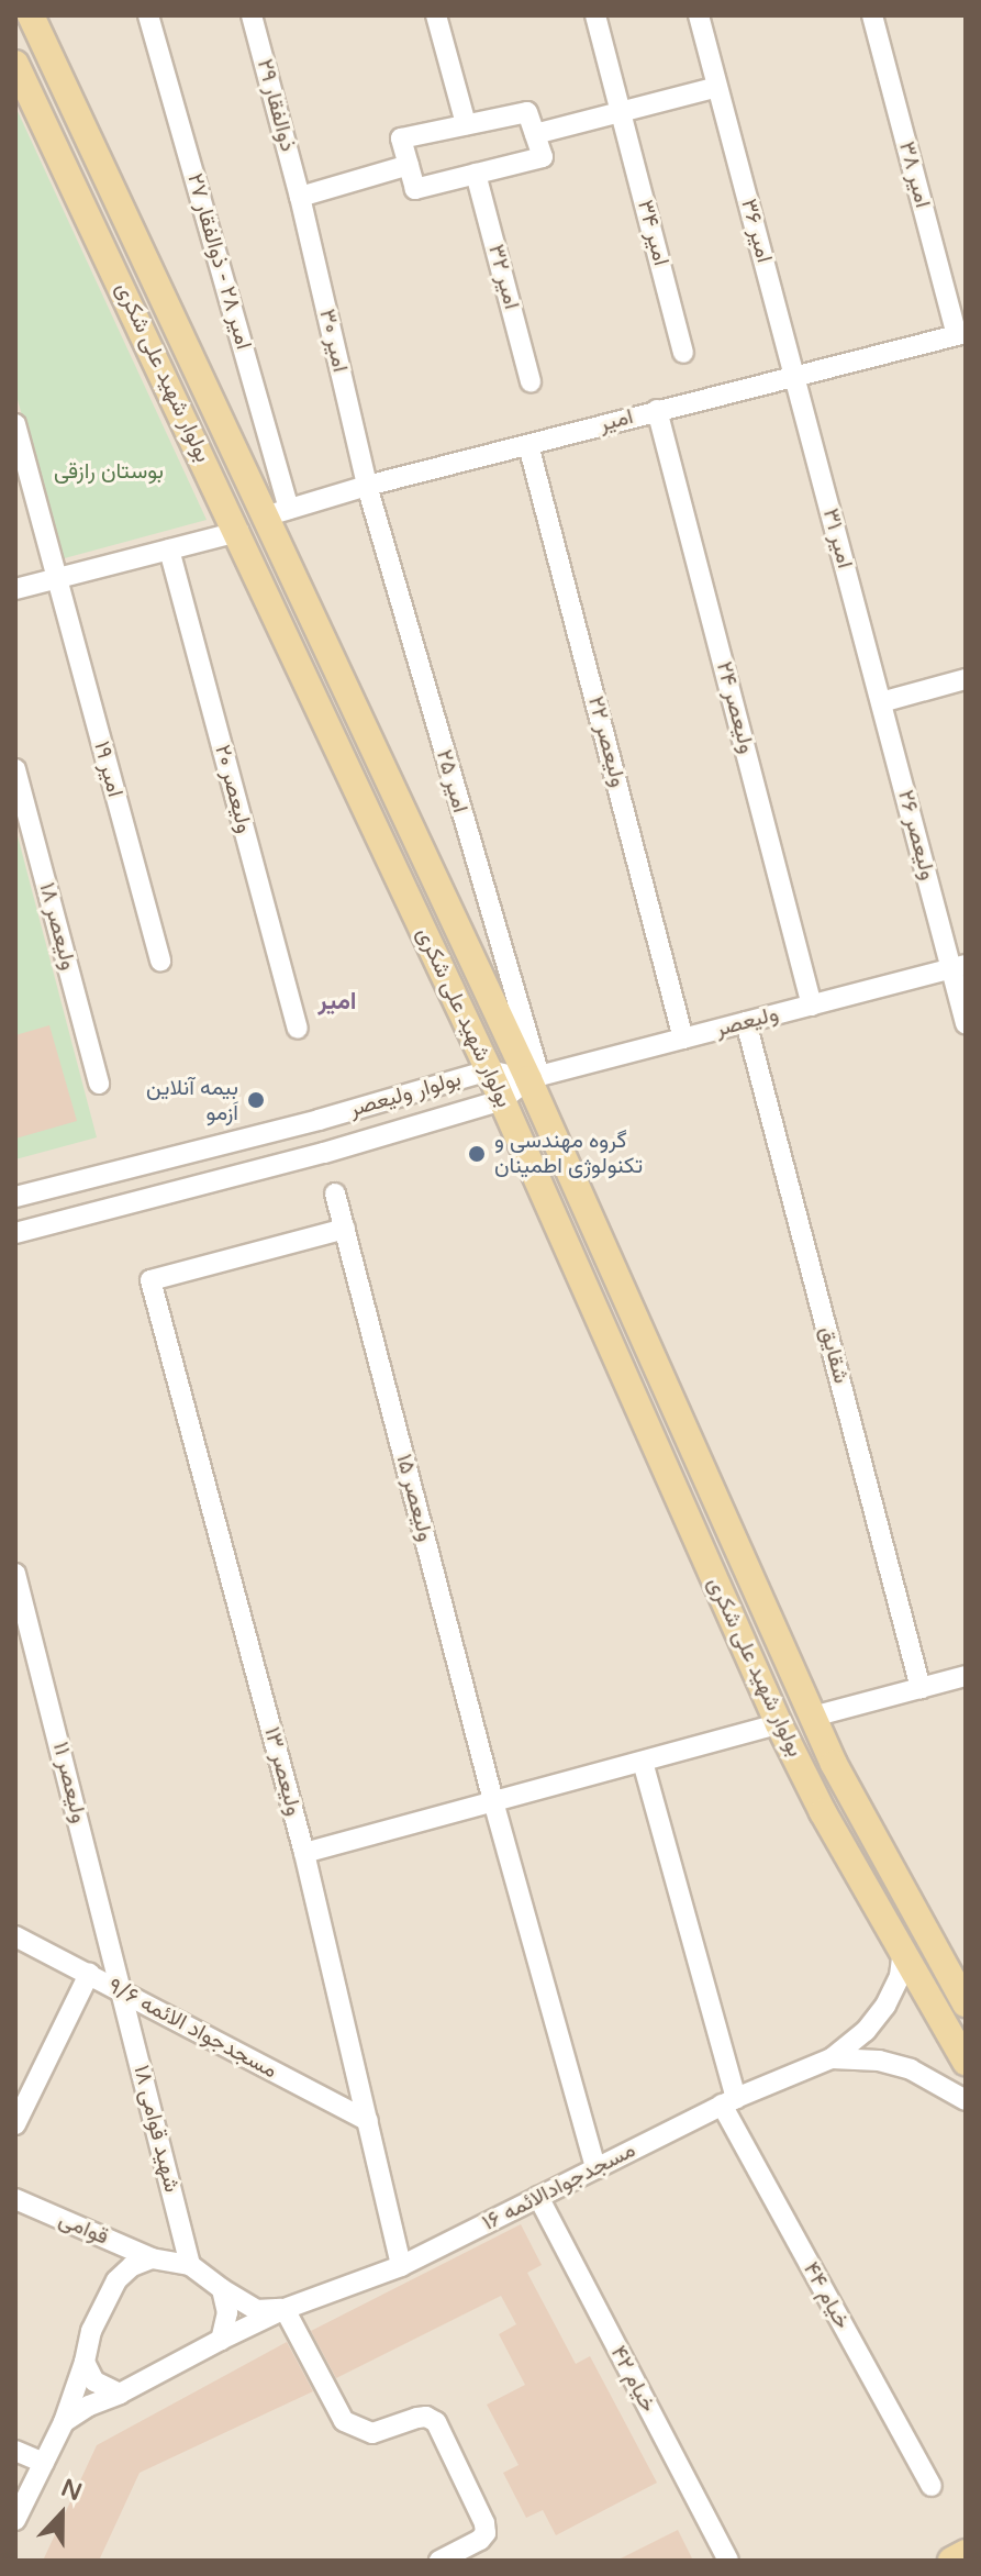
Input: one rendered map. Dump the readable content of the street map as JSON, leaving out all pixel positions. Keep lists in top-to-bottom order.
{
  "streets": {
    "main road": ["بولوار شهید علی شکری"],
    "street": [
      "ذوالفقار ۲۹",
      "امیر ۳۸",
      "امیر ۳۶",
      "امیر ۳۴",
      "امیر ۲۸ - ذوالفقار ۲۷",
      "امیر ۳۲",
      "امیر ۳۰",
      "امیر",
      "امیر ۳۱",
      "ولیعصر ۲۴",
      "ولیعصر ۲۲",
      "امیر ۱۹",
      "امیر ۲۵",
      "ولیعصر ۲۰",
      "ولیعصر ۲۶",
      "ولیعصر ۱۸",
      "ولیعصر",
      "بولوار ولیعصر",
      "شقایق",
      "ولیعصر ۱۵",
      "ولیعصر ۱۳",
      "ولیعصر ۱۱",
      "مسجدجواد الائمه ۹/۶",
      "شهید قوامی ۱۸",
      "مسجدجوادالائمه ۱۶",
      "قوامی",
      "خیام ۴۴",
      "خیام ۴۲"
    ]
  },
  "crossings": [
    ["ذوالفقار ۲۹", "امیر ۳۰"],
    ["امیر ۳۸", "امیر"],
    ["امیر ۳۶", "امیر"],
    ["امیر ۳۶", "امیر ۳۱"],
    ["امیر ۲۸ - ذوالفقار ۲۷", "بولوار شهید علی شکری"],
    ["امیر ۲۸ - ذوالفقار ۲۷", "امیر"],
    ["امیر ۳۰", "امیر"],
    ["امیر ۳۰", "امیر ۲۵"],
    ["بولوار شهید علی شکری", "امیر"],
    ["بولوار شهید علی شکری", "امیر ۲۵"],
    ["بولوار شهید علی شکری", "ولیعصر"],
    ["بولوار شهید علی شکری", "بولوار ولیعصر"],
    ["امیر", "امیر ۳۱"],
    ["امیر", "ولیعصر ۲۴"],
    ["امیر", "ولیعصر ۲۲"],
    ["امیر", "امیر ۲۵"],
    ["امیر ۳۱", "ولیعصر ۲۶"],
    ["ولیعصر ۲۴", "ولیعصر"],
    ["ولیعصر ۲۲", "ولیعصر"],
    ["امیر ۲۵", "ولیعصر"],
    ["امیر ۲۵", "بولوار ولیعصر"],
    ["ولیعصر ۲۶", "ولیعصر"],
    ["ولیعصر", "بولوار ولیعصر"],
    ["ولیعصر", "شقایق"],
    ["ولیعصر ۱۵", "ولیعصر ۱۳"],
    ["ولیعصر ۱۵", "مسجدجوادالائمه ۱۶"],
    ["ولیعصر ۱۳", "مسجدجواد الائمه ۹/۶"],
    ["ولیعصر ۱۳", "مسجدجوادالائمه ۱۶"],
    ["ولیعصر ۱۱", "مسجدجواد الائمه ۹/۶"],
    ["ولیعصر ۱۱", "شهید قوامی ۱۸"],
    ["مسجدجواد الائمه ۹/۶", "شهید قوامی ۱۸"],
    ["شهید قوامی ۱۸", "مسجدجوادالائمه ۱۶"],
    ["شهید قوامی ۱۸", "قوامی"],
    ["مسجدجوادالائمه ۱۶", "قوامی"],
    ["مسجدجوادالائمه ۱۶", "خیام ۴۴"],
    ["مسجدجوادالائمه ۱۶", "خیام ۴۲"]
  ],
  "districts": ["امیر"],
  "parks": ["بوستان رازقی"],
  "places": ["بیمه آنلاین اَزمو", "گروه مهندسی و تکنولوژی اطمینان"],
  "north": "top"
}
